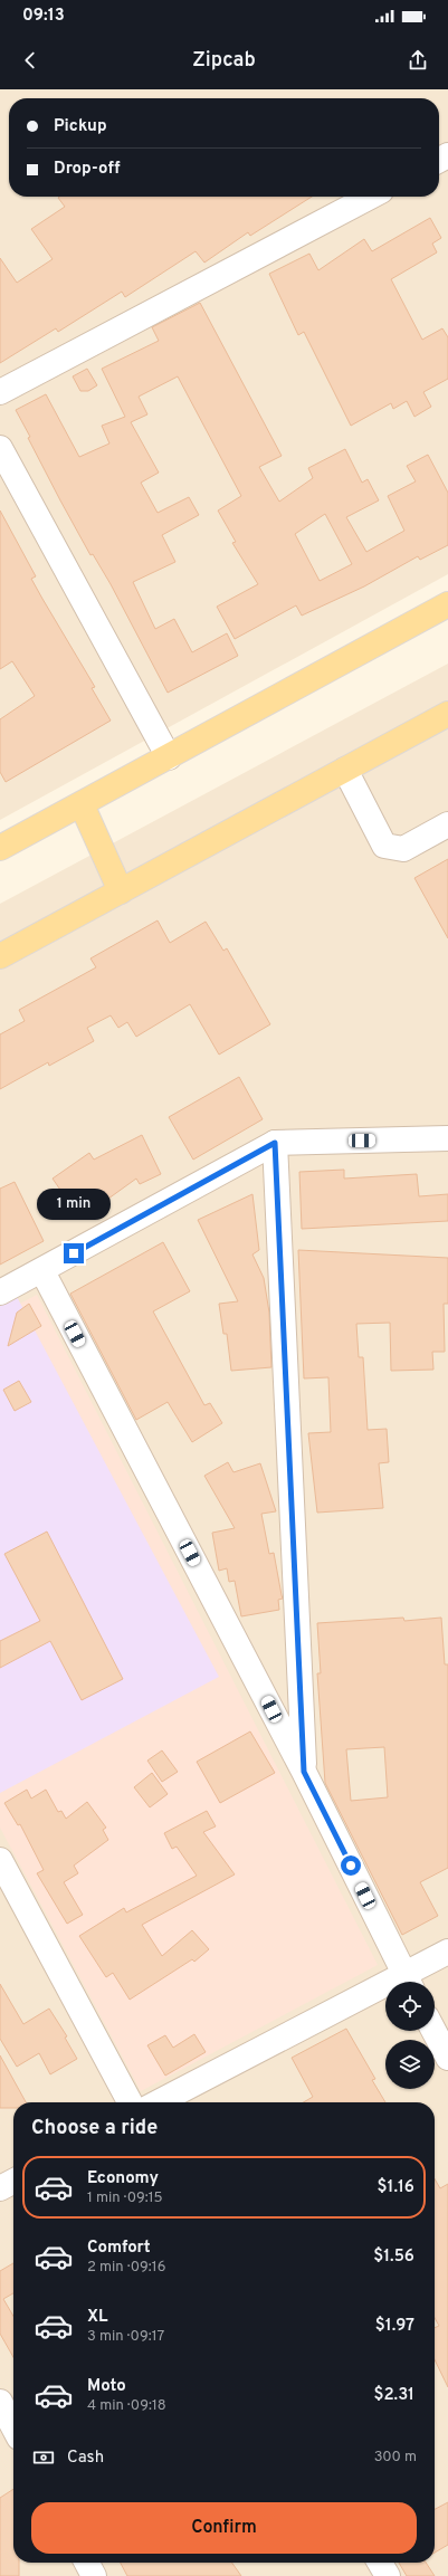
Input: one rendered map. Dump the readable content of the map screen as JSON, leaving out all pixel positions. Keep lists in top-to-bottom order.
{
  "page": {
    "status": "09:13",
    "header": "Zipcab",
    "banner": ["Pickup", "Drop-off"],
    "bubble": "1 min",
    "heading": "Choose a ride",
    "list": [
      {
        "name": "Economy",
        "note": "1 min · 09:15",
        "value": "$1.16"
      },
      {
        "name": "Comfort",
        "note": "2 min · 09:16",
        "value": "$1.56"
      },
      {
        "name": "XL",
        "note": "3 min · 09:17",
        "value": "$1.97"
      },
      {
        "name": "Moto",
        "note": "4 min · 09:18",
        "value": "$2.31"
      }
    ],
    "pay": ["Cash", "300 m"],
    "buttons": "Confirm"
  }
}
